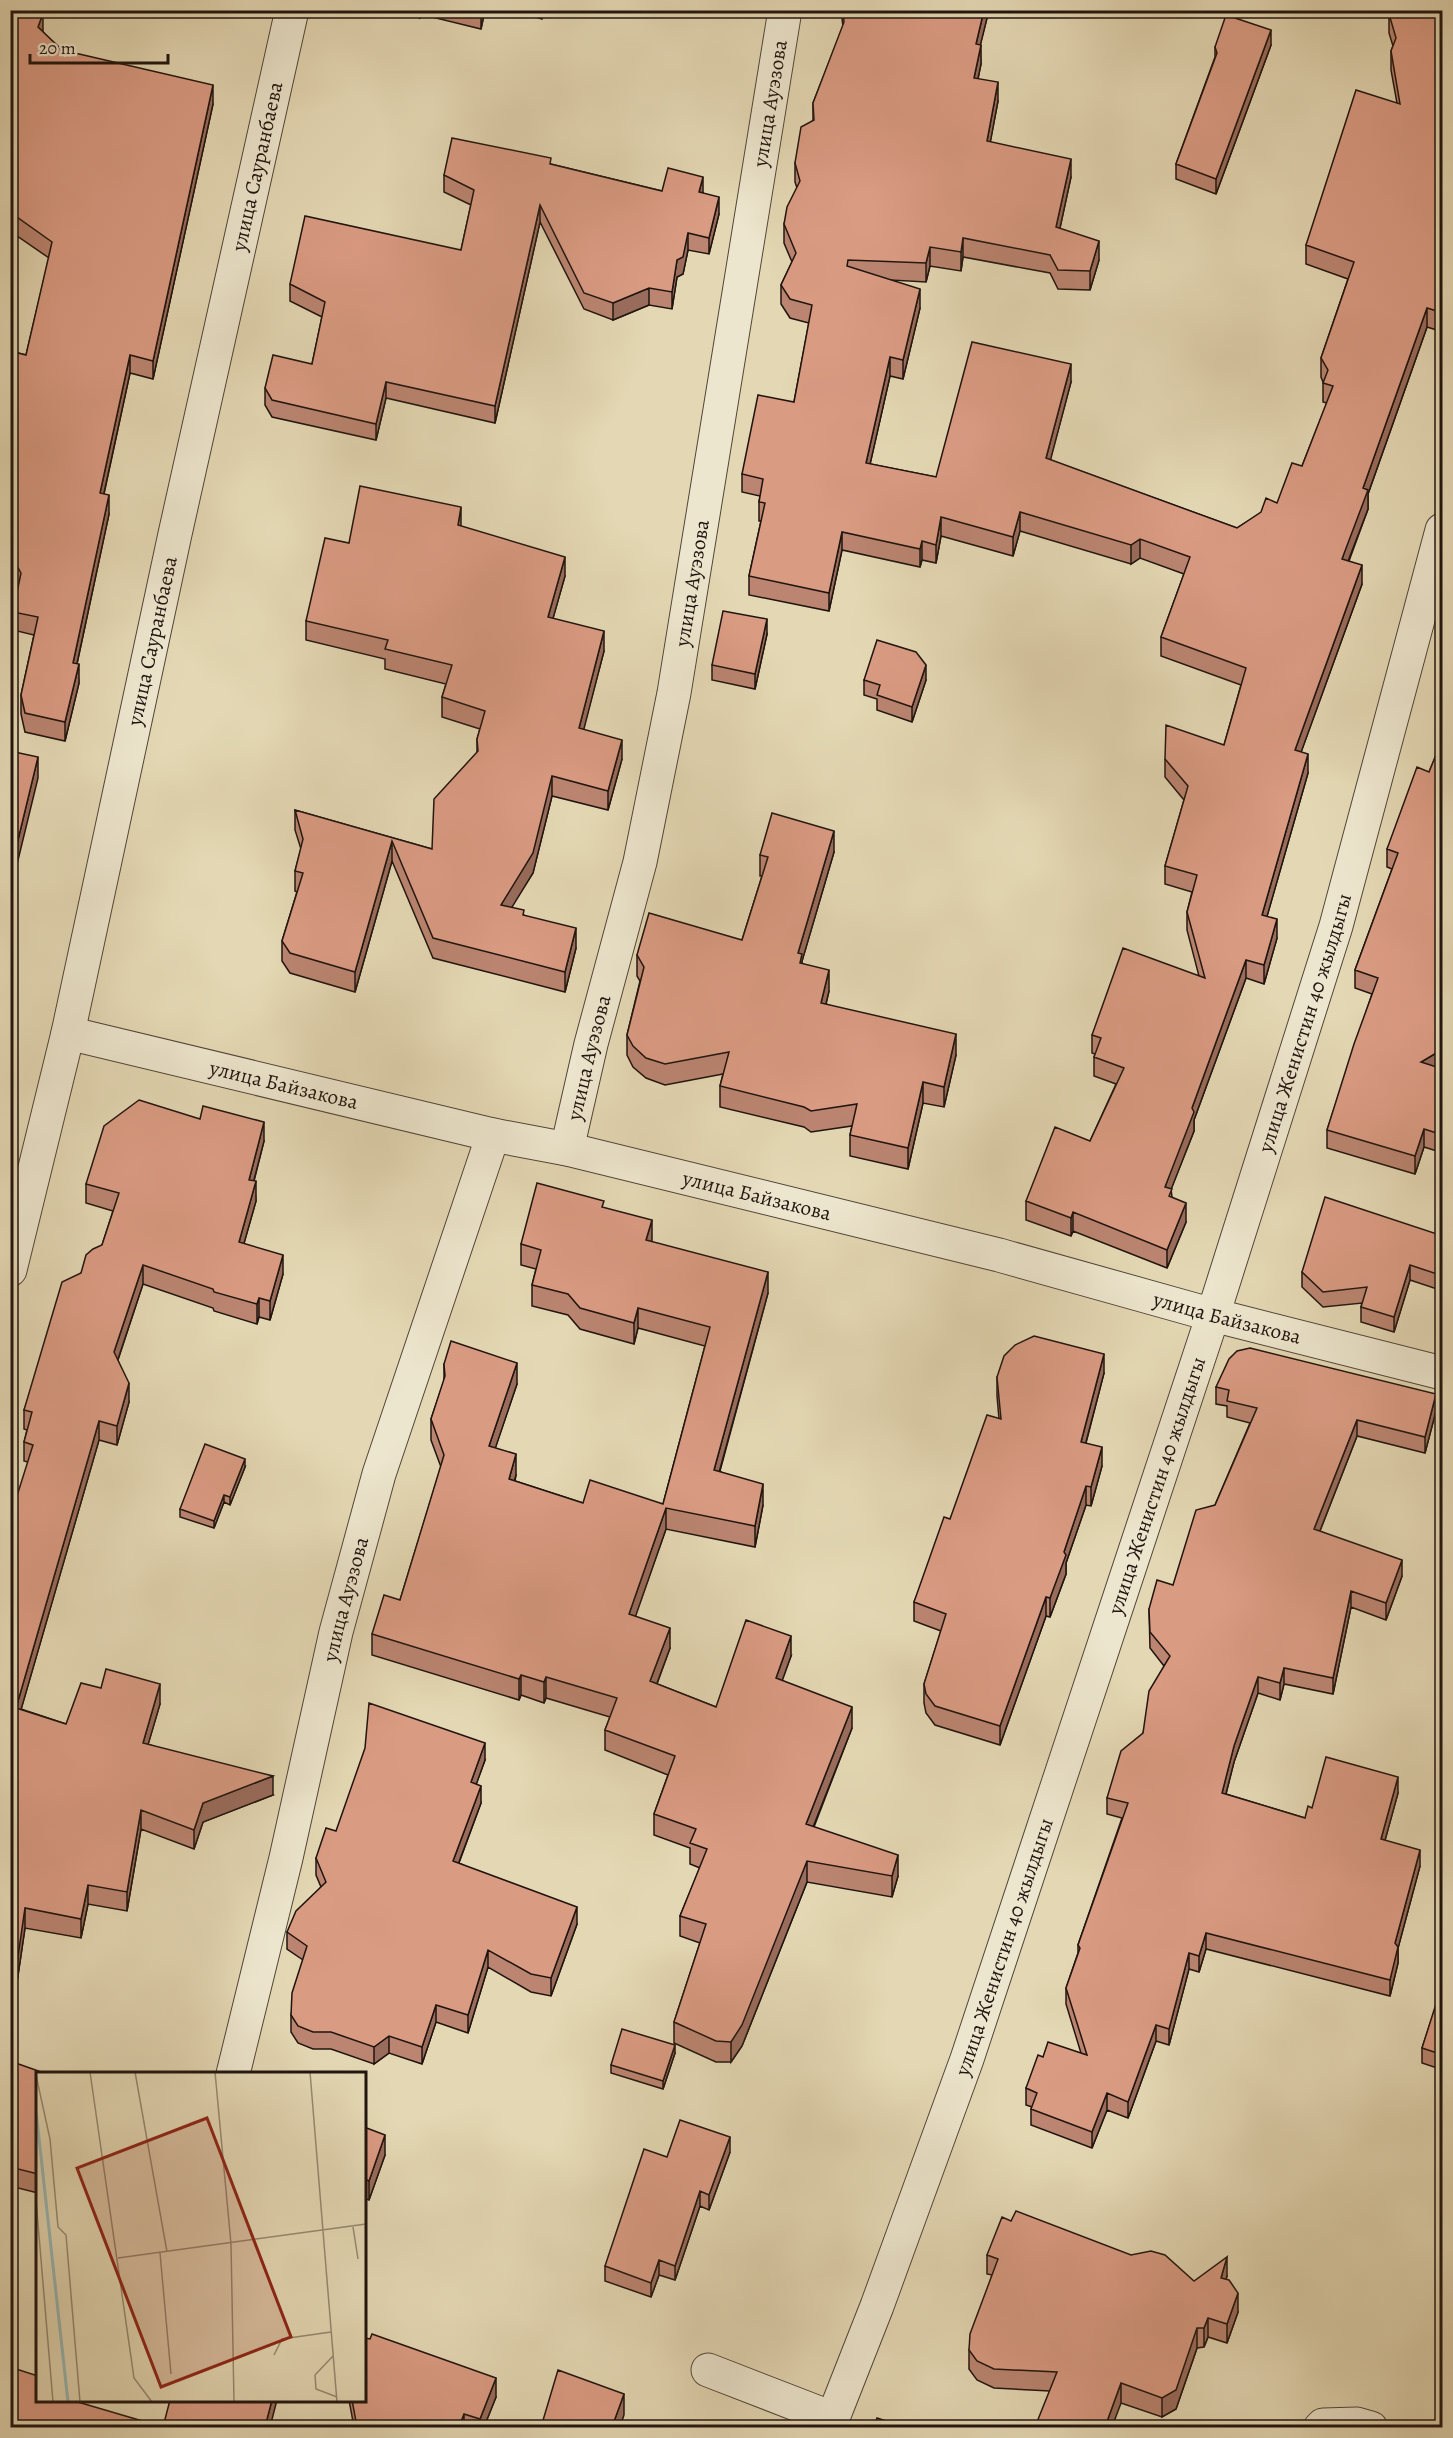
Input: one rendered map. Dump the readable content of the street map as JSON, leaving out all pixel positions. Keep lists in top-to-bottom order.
{
  "streets": {
    "street": [
      "улица Ауэзова",
      "улица Сауранбаева",
      "улица Женистин 40 жылдыгы",
      "улица Байзакова"
    ]
  },
  "crossings": [
    ["улица Ауэзова", "улица Байзакова"],
    ["улица Сауранбаева", "улица Байзакова"],
    ["улица Женистин 40 жылдыгы", "улица Байзакова"]
  ],
  "scale_bar": "20 m"
}
